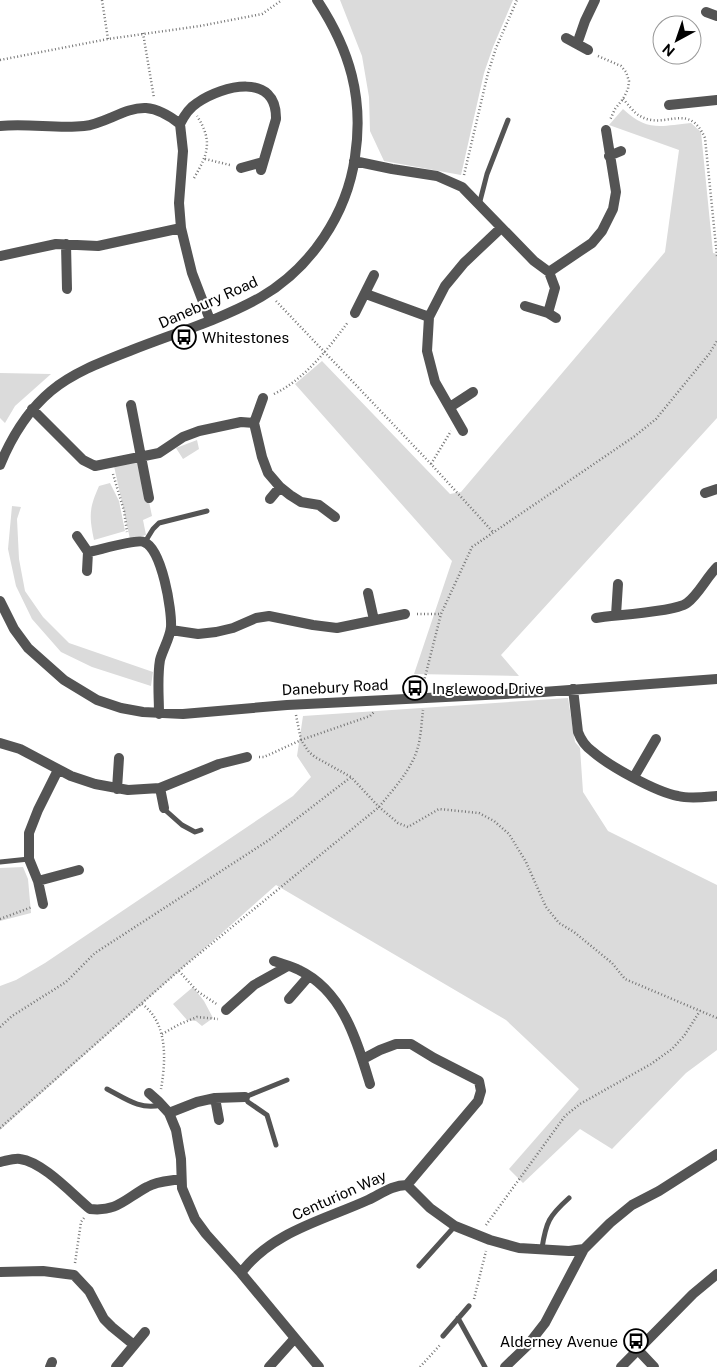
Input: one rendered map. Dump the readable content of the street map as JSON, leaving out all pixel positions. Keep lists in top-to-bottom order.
{
  "streets": {
    "street": ["Danebury Road", "Centurion Way"]
  },
  "places": {
    "bus stop": ["Whitestones", "Inglewood Drive", "Alderney Avenue"]
  },
  "north": "bottom left"
}
